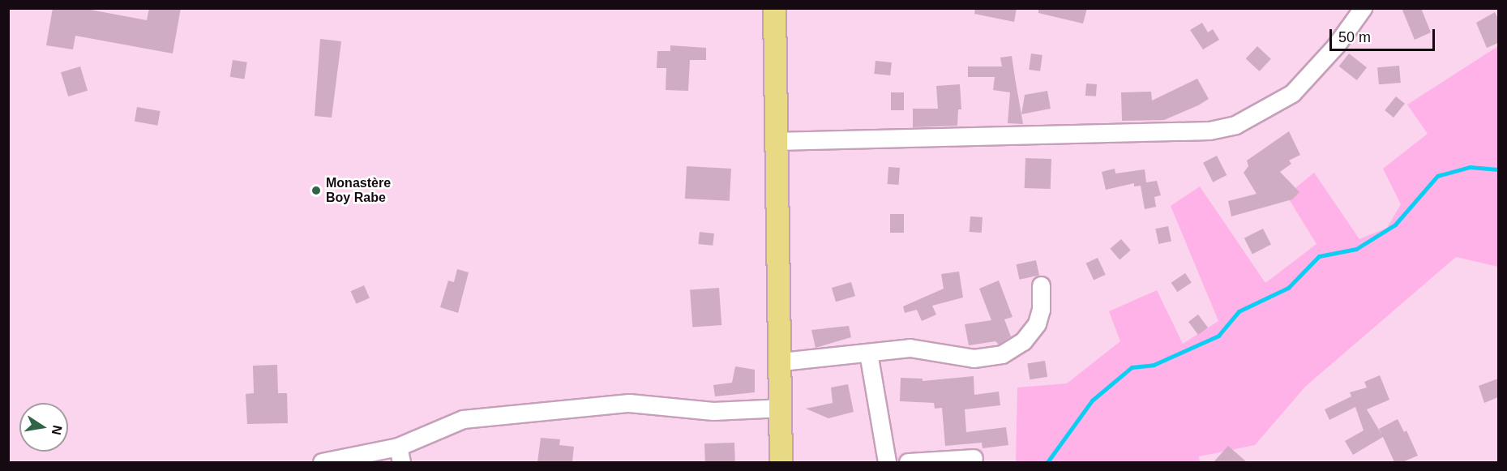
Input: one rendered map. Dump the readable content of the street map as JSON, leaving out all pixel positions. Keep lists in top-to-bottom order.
{
  "places": ["Monastère Boy Rabe"],
  "scale_bar": "50 m",
  "north": "right"
}
